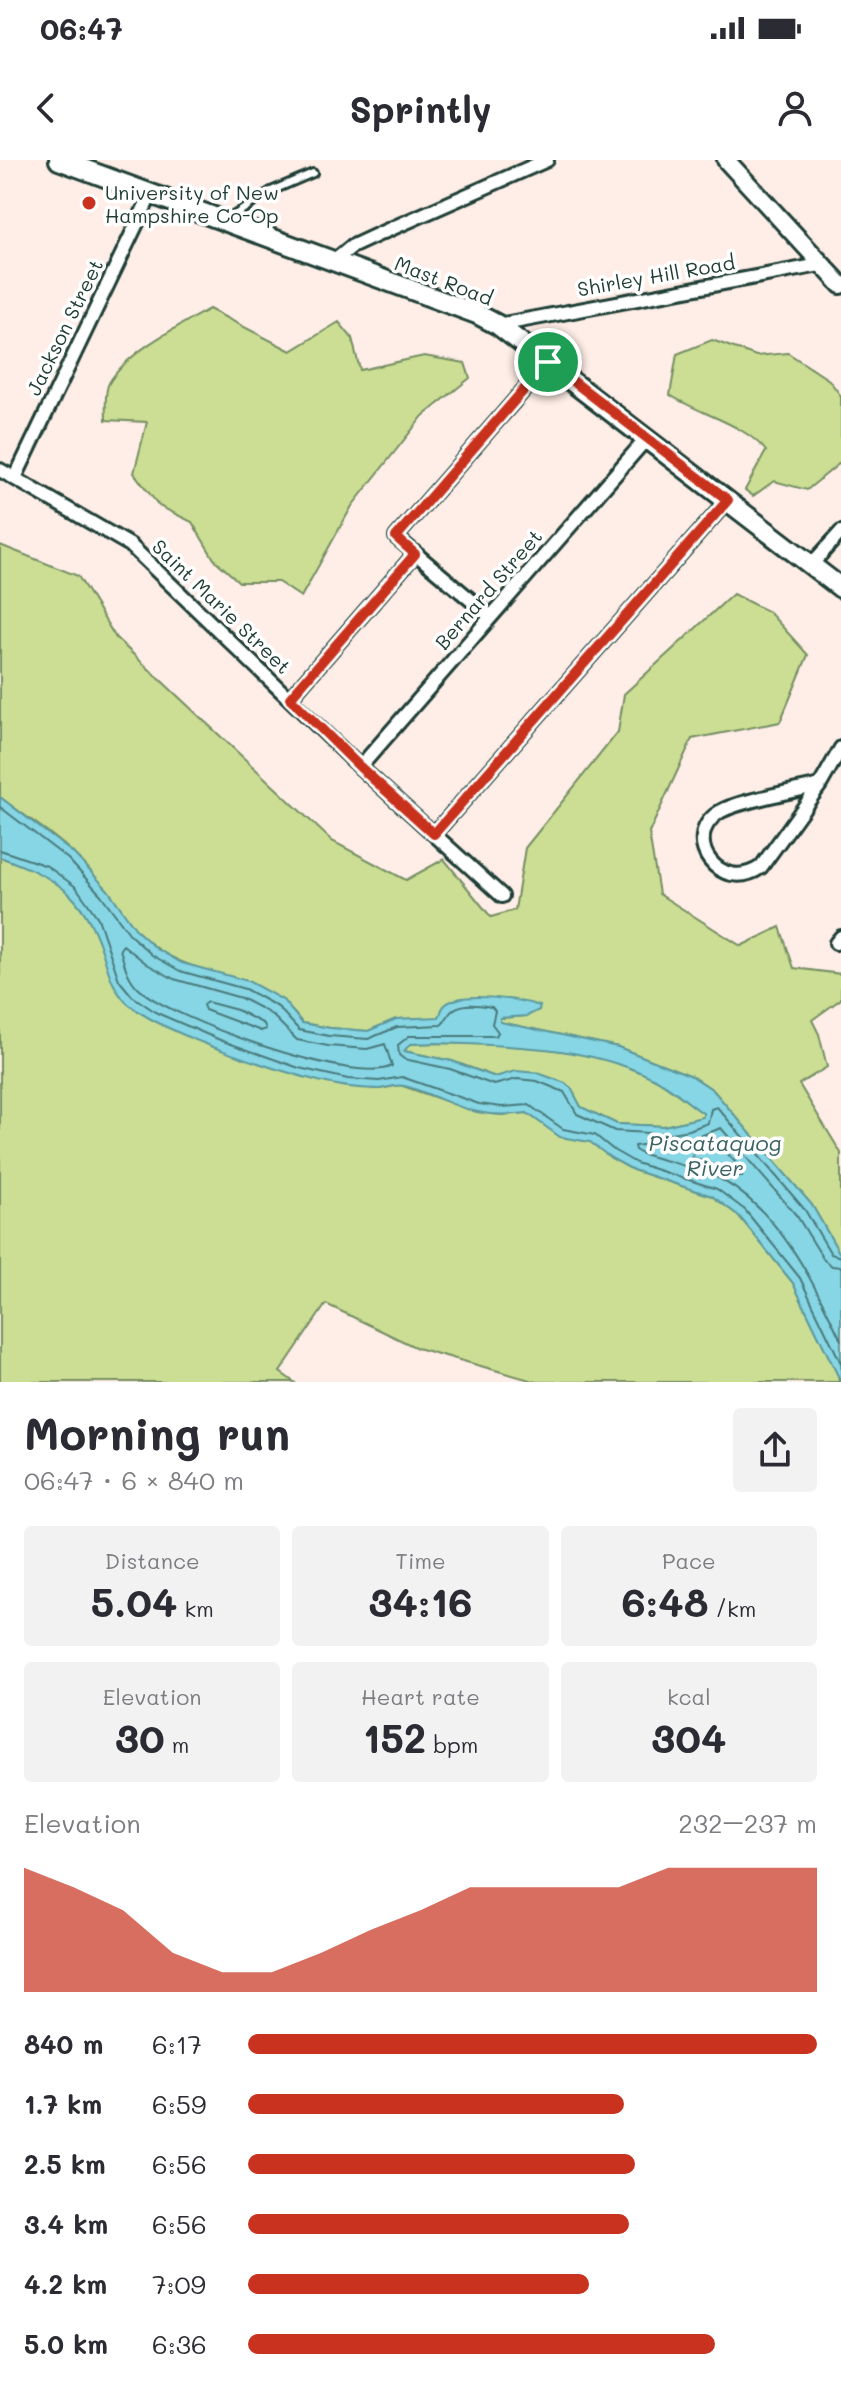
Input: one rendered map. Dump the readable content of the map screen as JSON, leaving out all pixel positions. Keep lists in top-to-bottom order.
{
  "streets": {
    "main road": ["Mast Road"],
    "street": [
      "Shirley Hill Road",
      "Jackson Street",
      "Bernard Street",
      "Saint Marie Street"
    ]
  },
  "crossings": [
    ["Shirley Hill Road", "Mast Road"],
    ["Mast Road", "Jackson Street"],
    ["Mast Road", "Bernard Street"],
    ["Jackson Street", "Saint Marie Street"],
    ["Bernard Street", "Saint Marie Street"]
  ],
  "water": ["Piscataquog River"],
  "places": ["University of New Hampshire Co-Op"],
  "page": {
    "status": "06:47",
    "header": "Sprintly",
    "heading": ["Morning run", "06:47 · 6 × 840 m"],
    "stats": [
      ["Distance", "5.04 km"],
      ["Time", "34:16"],
      ["Pace", "6:48 /km"],
      ["Elevation", "30 m"],
      ["Heart rate", "152 bpm"],
      ["kcal", "304"]
    ],
    "chart": ["Elevation", "232–237 m"],
    "list": [
      {
        "name": "840 m",
        "note": "6:17"
      },
      {
        "name": "1.7 km",
        "note": "6:59"
      },
      {
        "name": "2.5 km",
        "note": "6:56"
      },
      {
        "name": "3.4 km",
        "note": "6:56"
      },
      {
        "name": "4.2 km",
        "note": "7:09"
      },
      {
        "name": "5.0 km",
        "note": "6:36"
      }
    ]
  }
}
